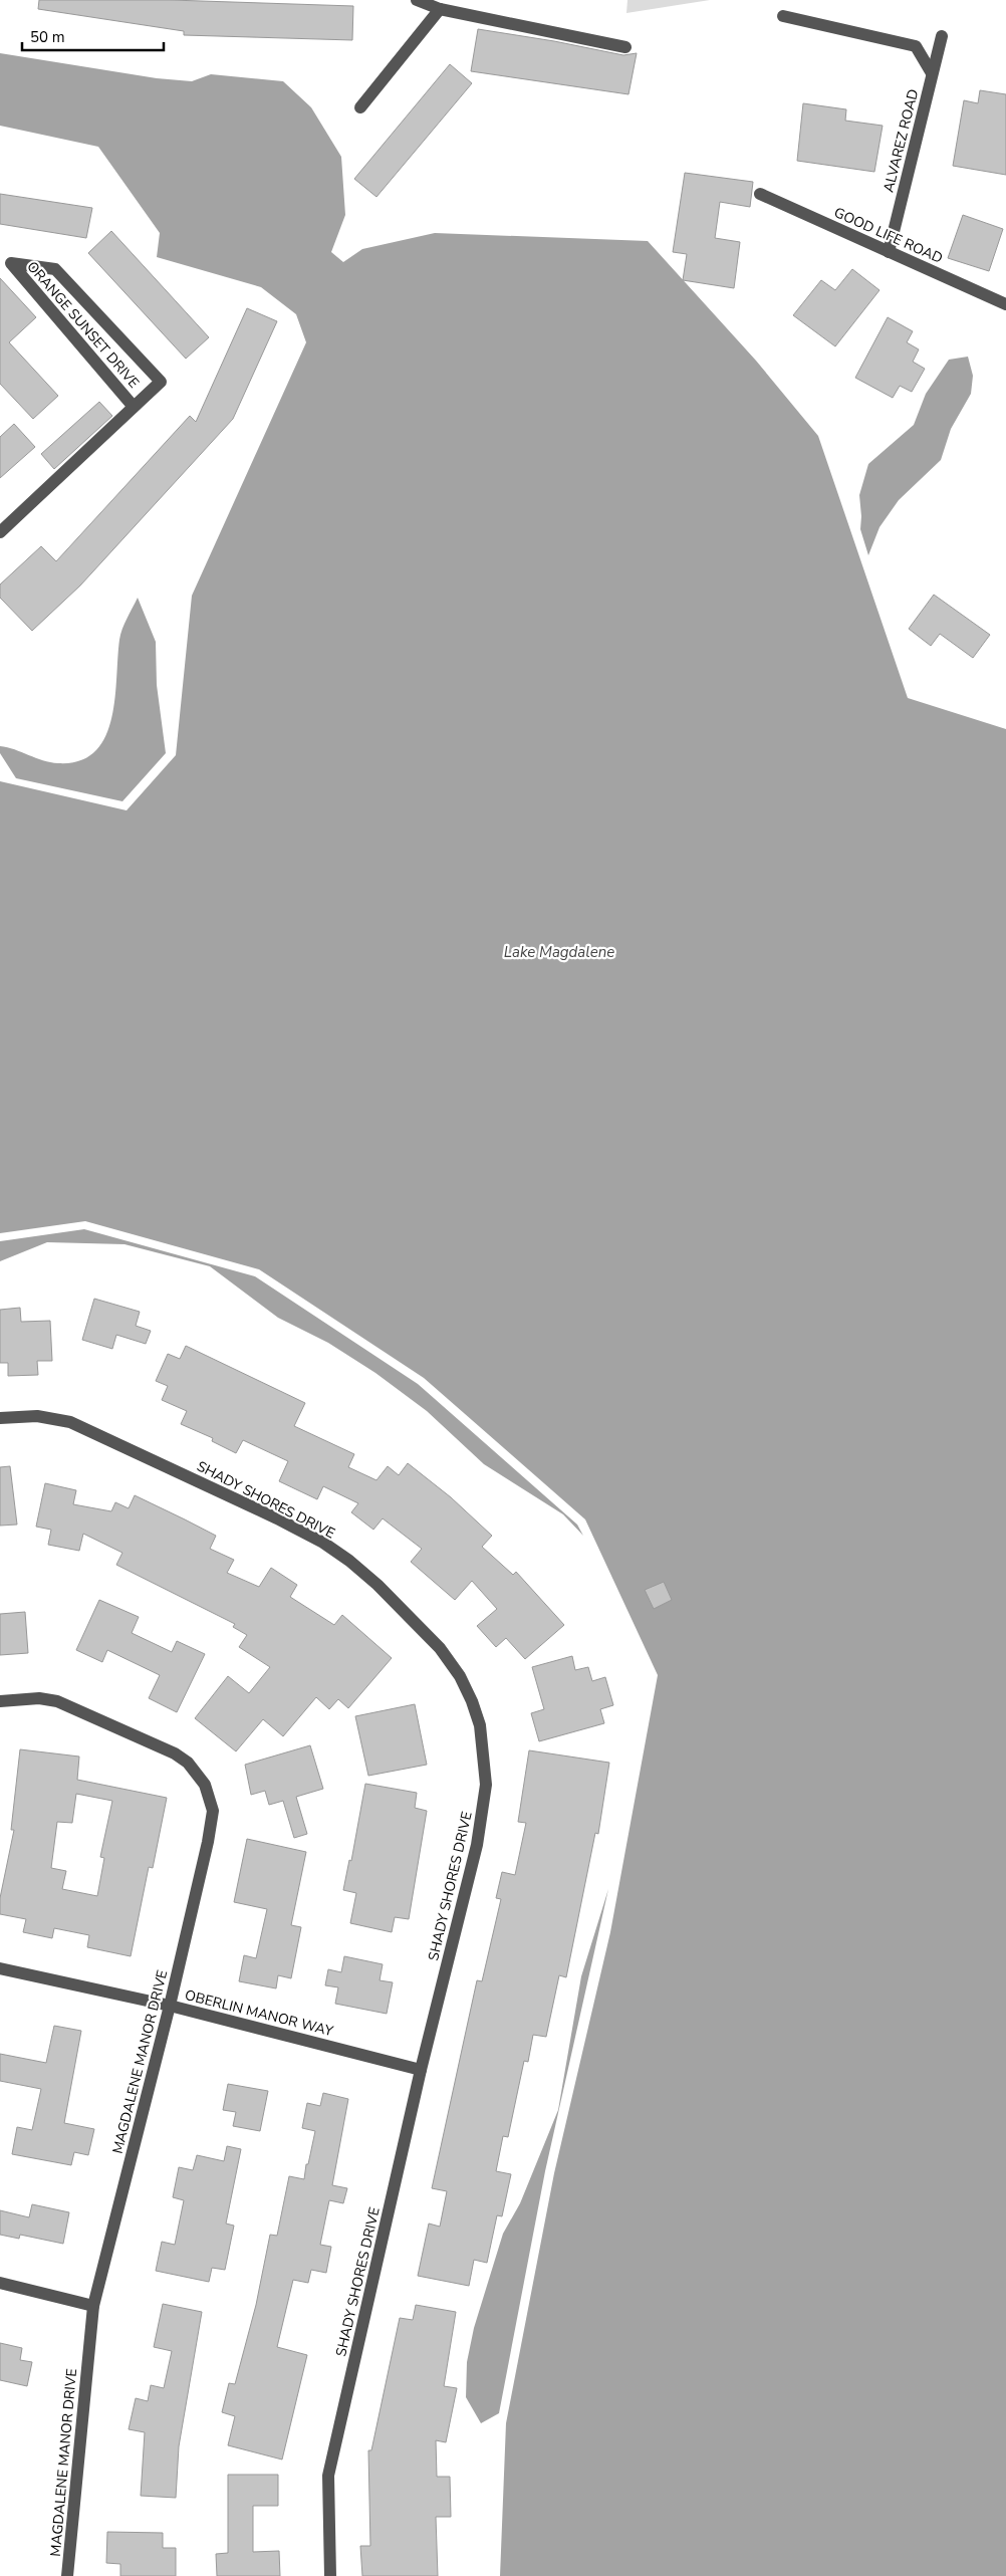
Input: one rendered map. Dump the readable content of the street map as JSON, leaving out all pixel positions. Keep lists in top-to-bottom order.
{
  "streets": {
    "street": [
      "ALVAREZ ROAD",
      "GOOD LIFE ROAD",
      "ORANGE SUNSET DRIVE",
      "SHADY SHORES DRIVE",
      "OBERLIN MANOR WAY",
      "MAGDALENE MANOR DRIVE"
    ]
  },
  "crossings": [
    ["ALVAREZ ROAD", "GOOD LIFE ROAD"],
    ["SHADY SHORES DRIVE", "OBERLIN MANOR WAY"],
    ["OBERLIN MANOR WAY", "MAGDALENE MANOR DRIVE"]
  ],
  "water": ["Lake Magdalene"],
  "scale_bar": "50 m"
}
